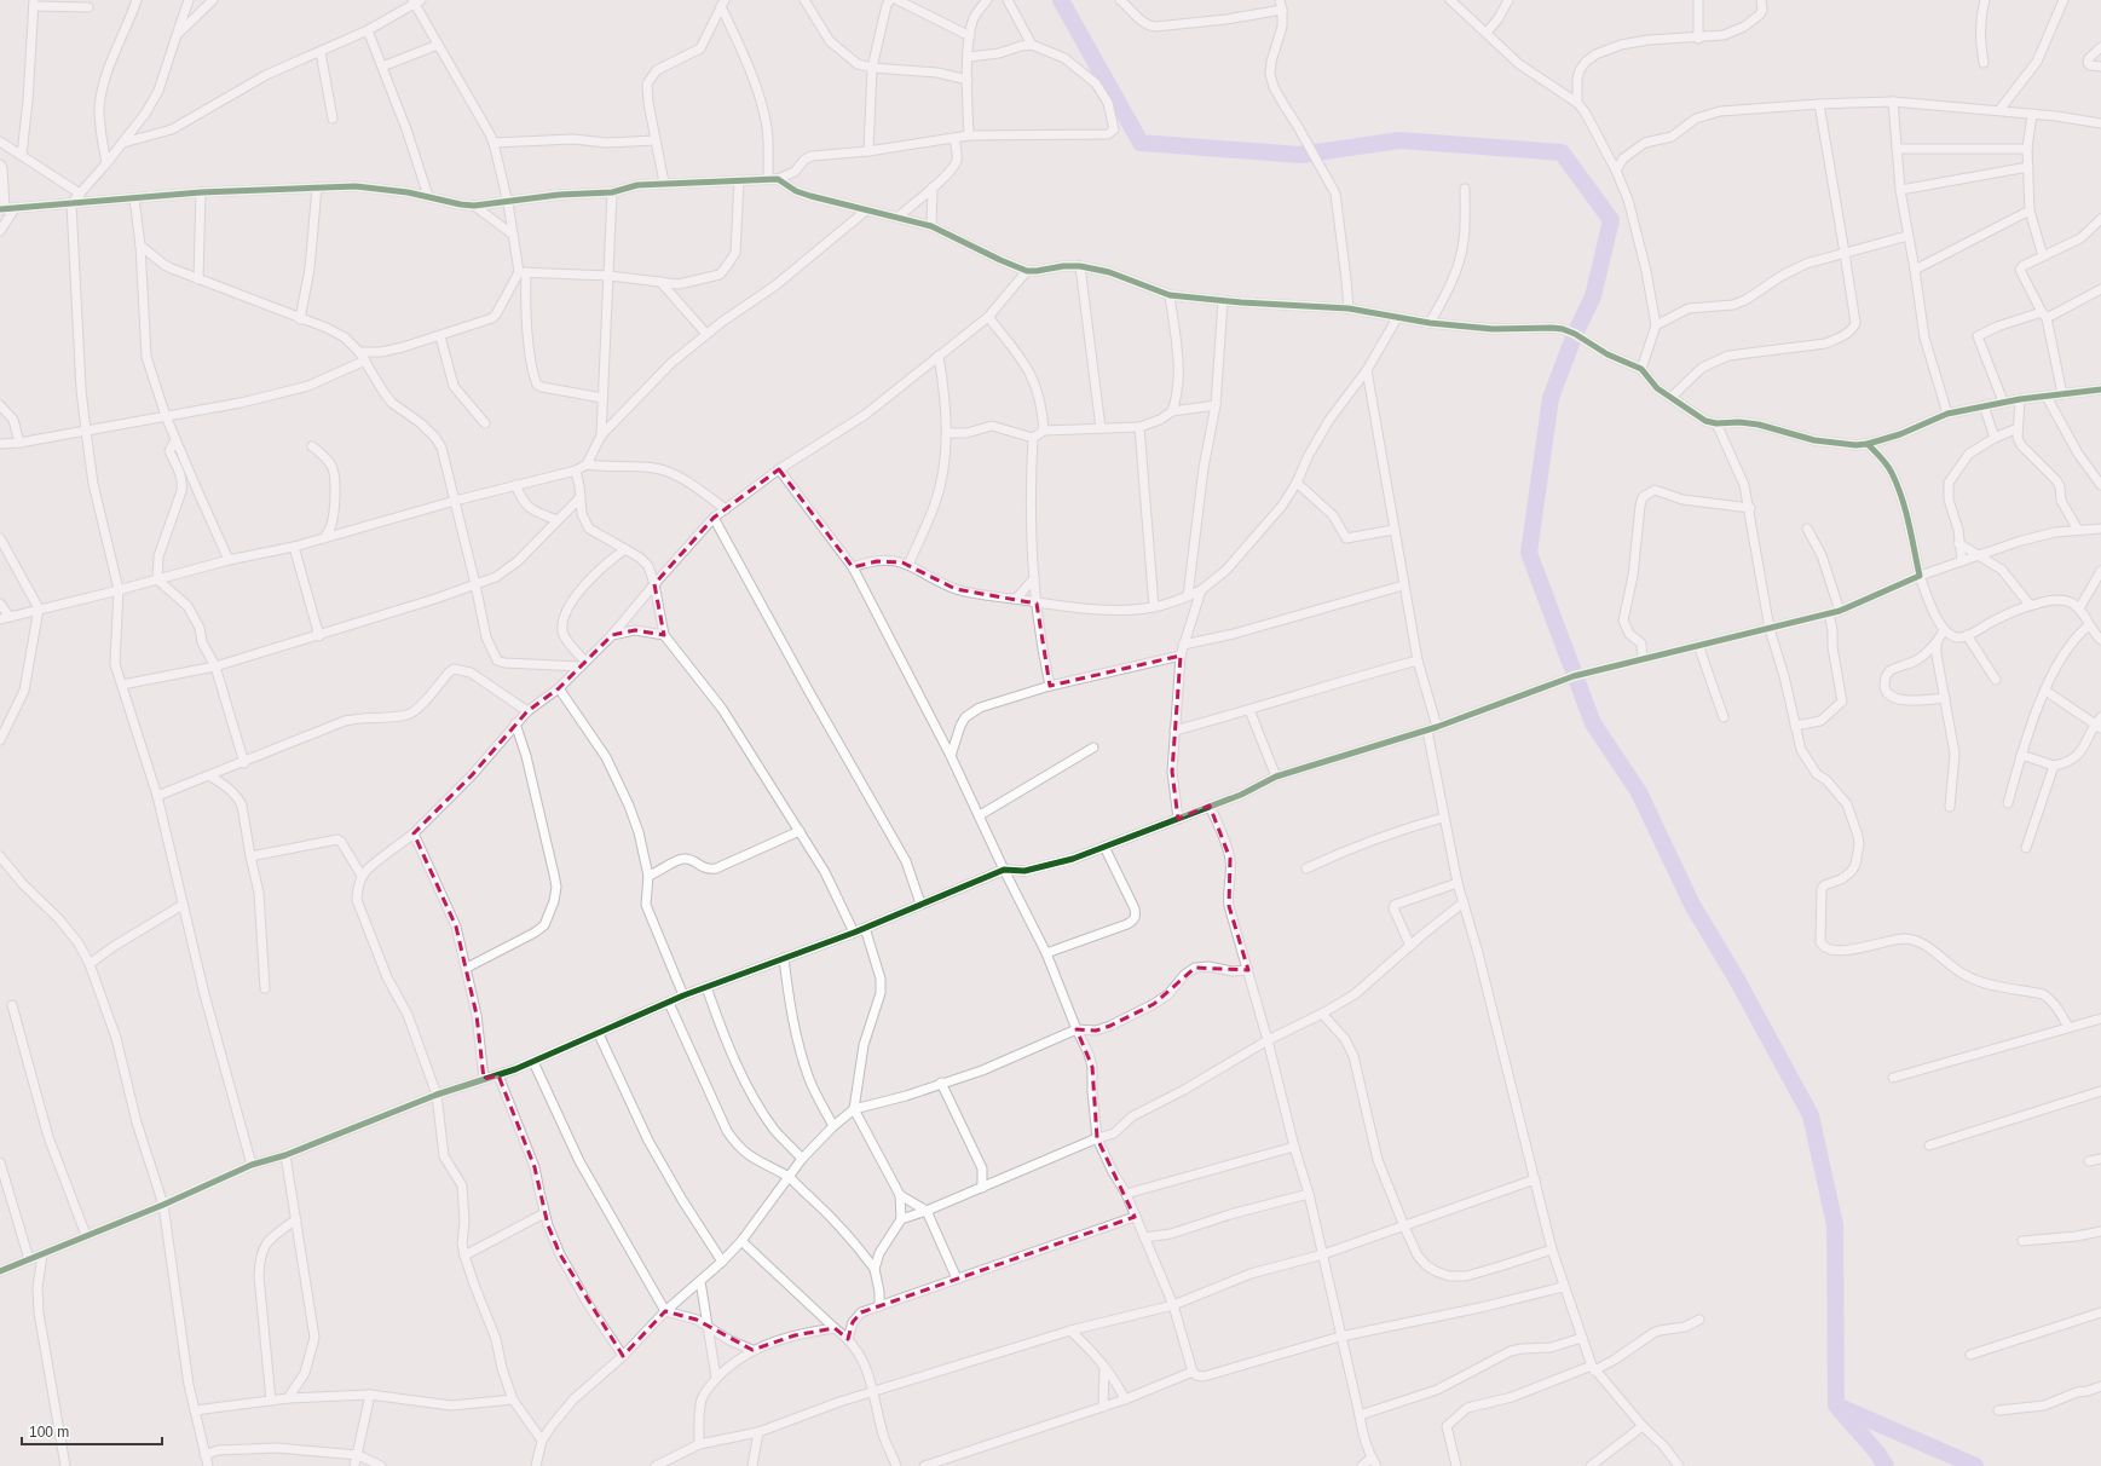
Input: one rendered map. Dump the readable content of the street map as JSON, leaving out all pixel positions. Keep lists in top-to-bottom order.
{
  "scale_bar": "100 m"
}
